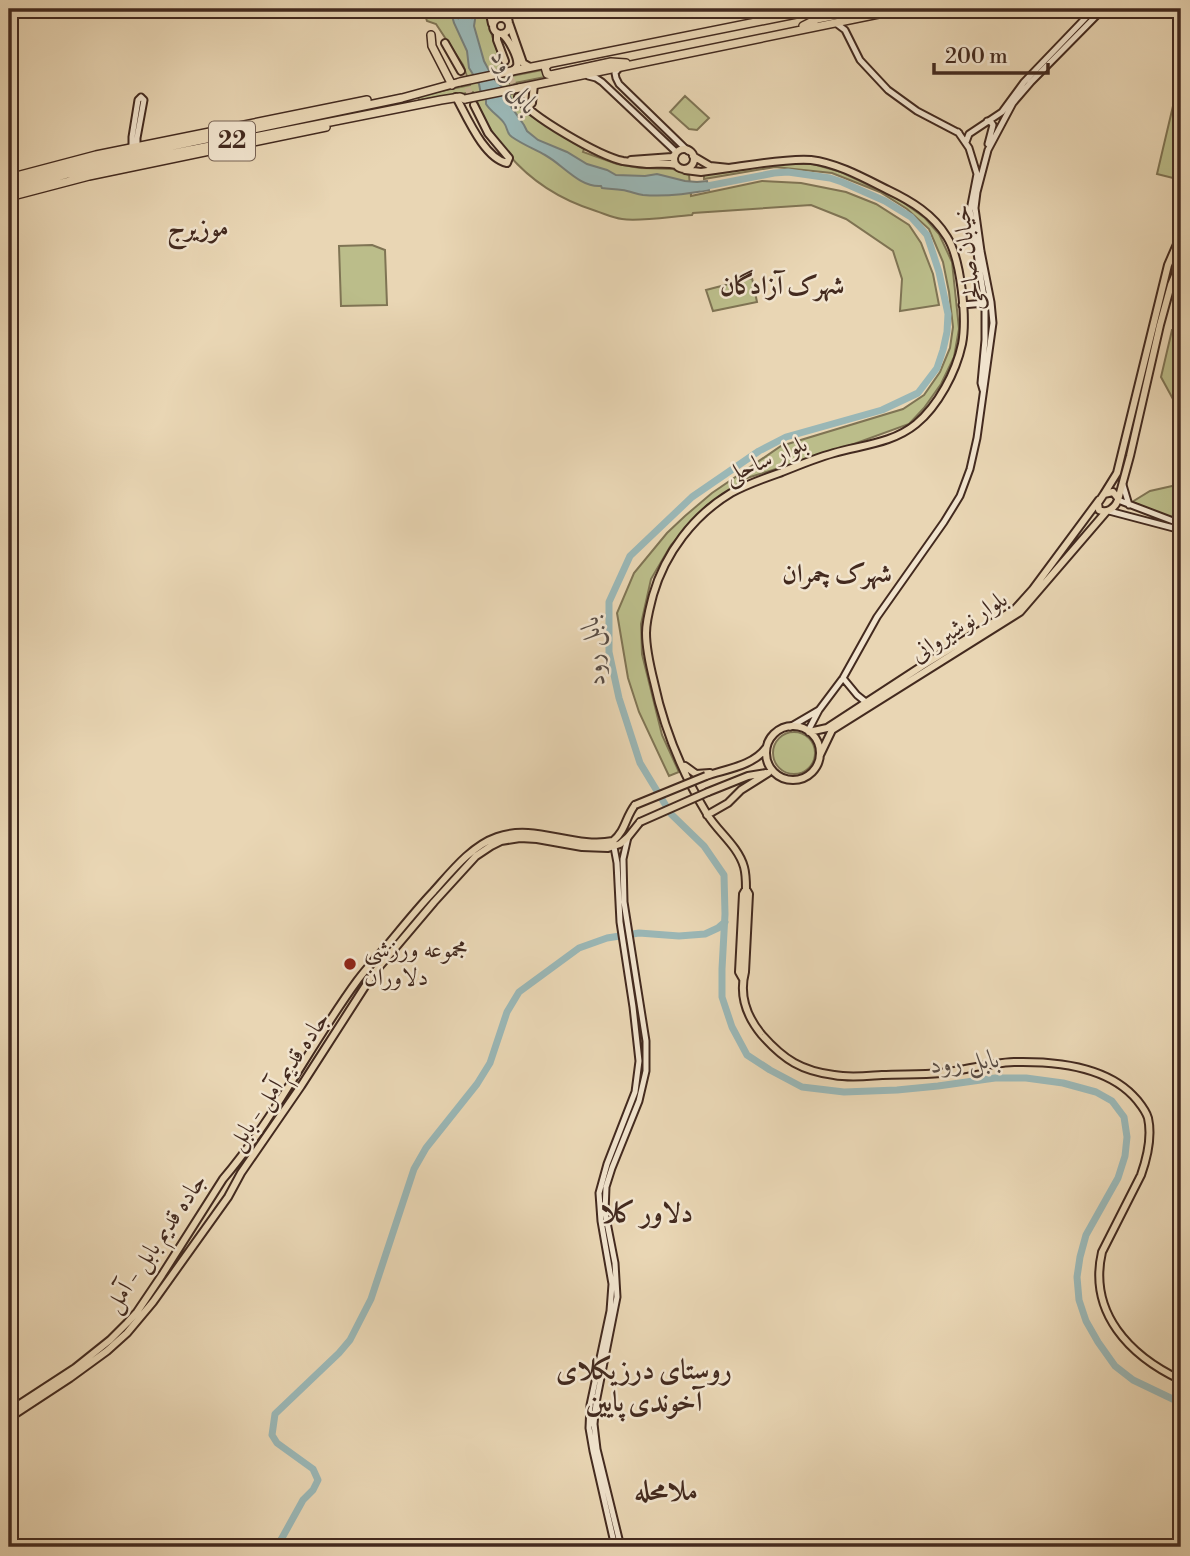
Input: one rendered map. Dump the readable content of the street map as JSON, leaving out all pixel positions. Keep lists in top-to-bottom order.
{
  "streets": {
    "highway": ["22"],
    "main road": [
      "خيابان صالحی",
      "بلوار ساحلی",
      "بلوار نوشیروانی",
      "جاده قدیم آمل - بابل",
      "جاده قدیم بابل - آمل"
    ]
  },
  "crossings": [
    ["جاده قدیم آمل - بابل", "جاده قدیم بابل - آمل"]
  ],
  "districts": [
    "موزیرج",
    "شهرک آزادگان",
    "شهرک چمران",
    "دلاور کلا",
    "روستای درزیکلای آخوندی پایین",
    "ملامحله"
  ],
  "water": ["بابل رود"],
  "places": ["مجموعه ورزشی دلاوران"],
  "scale_bar": "200 m"
}
